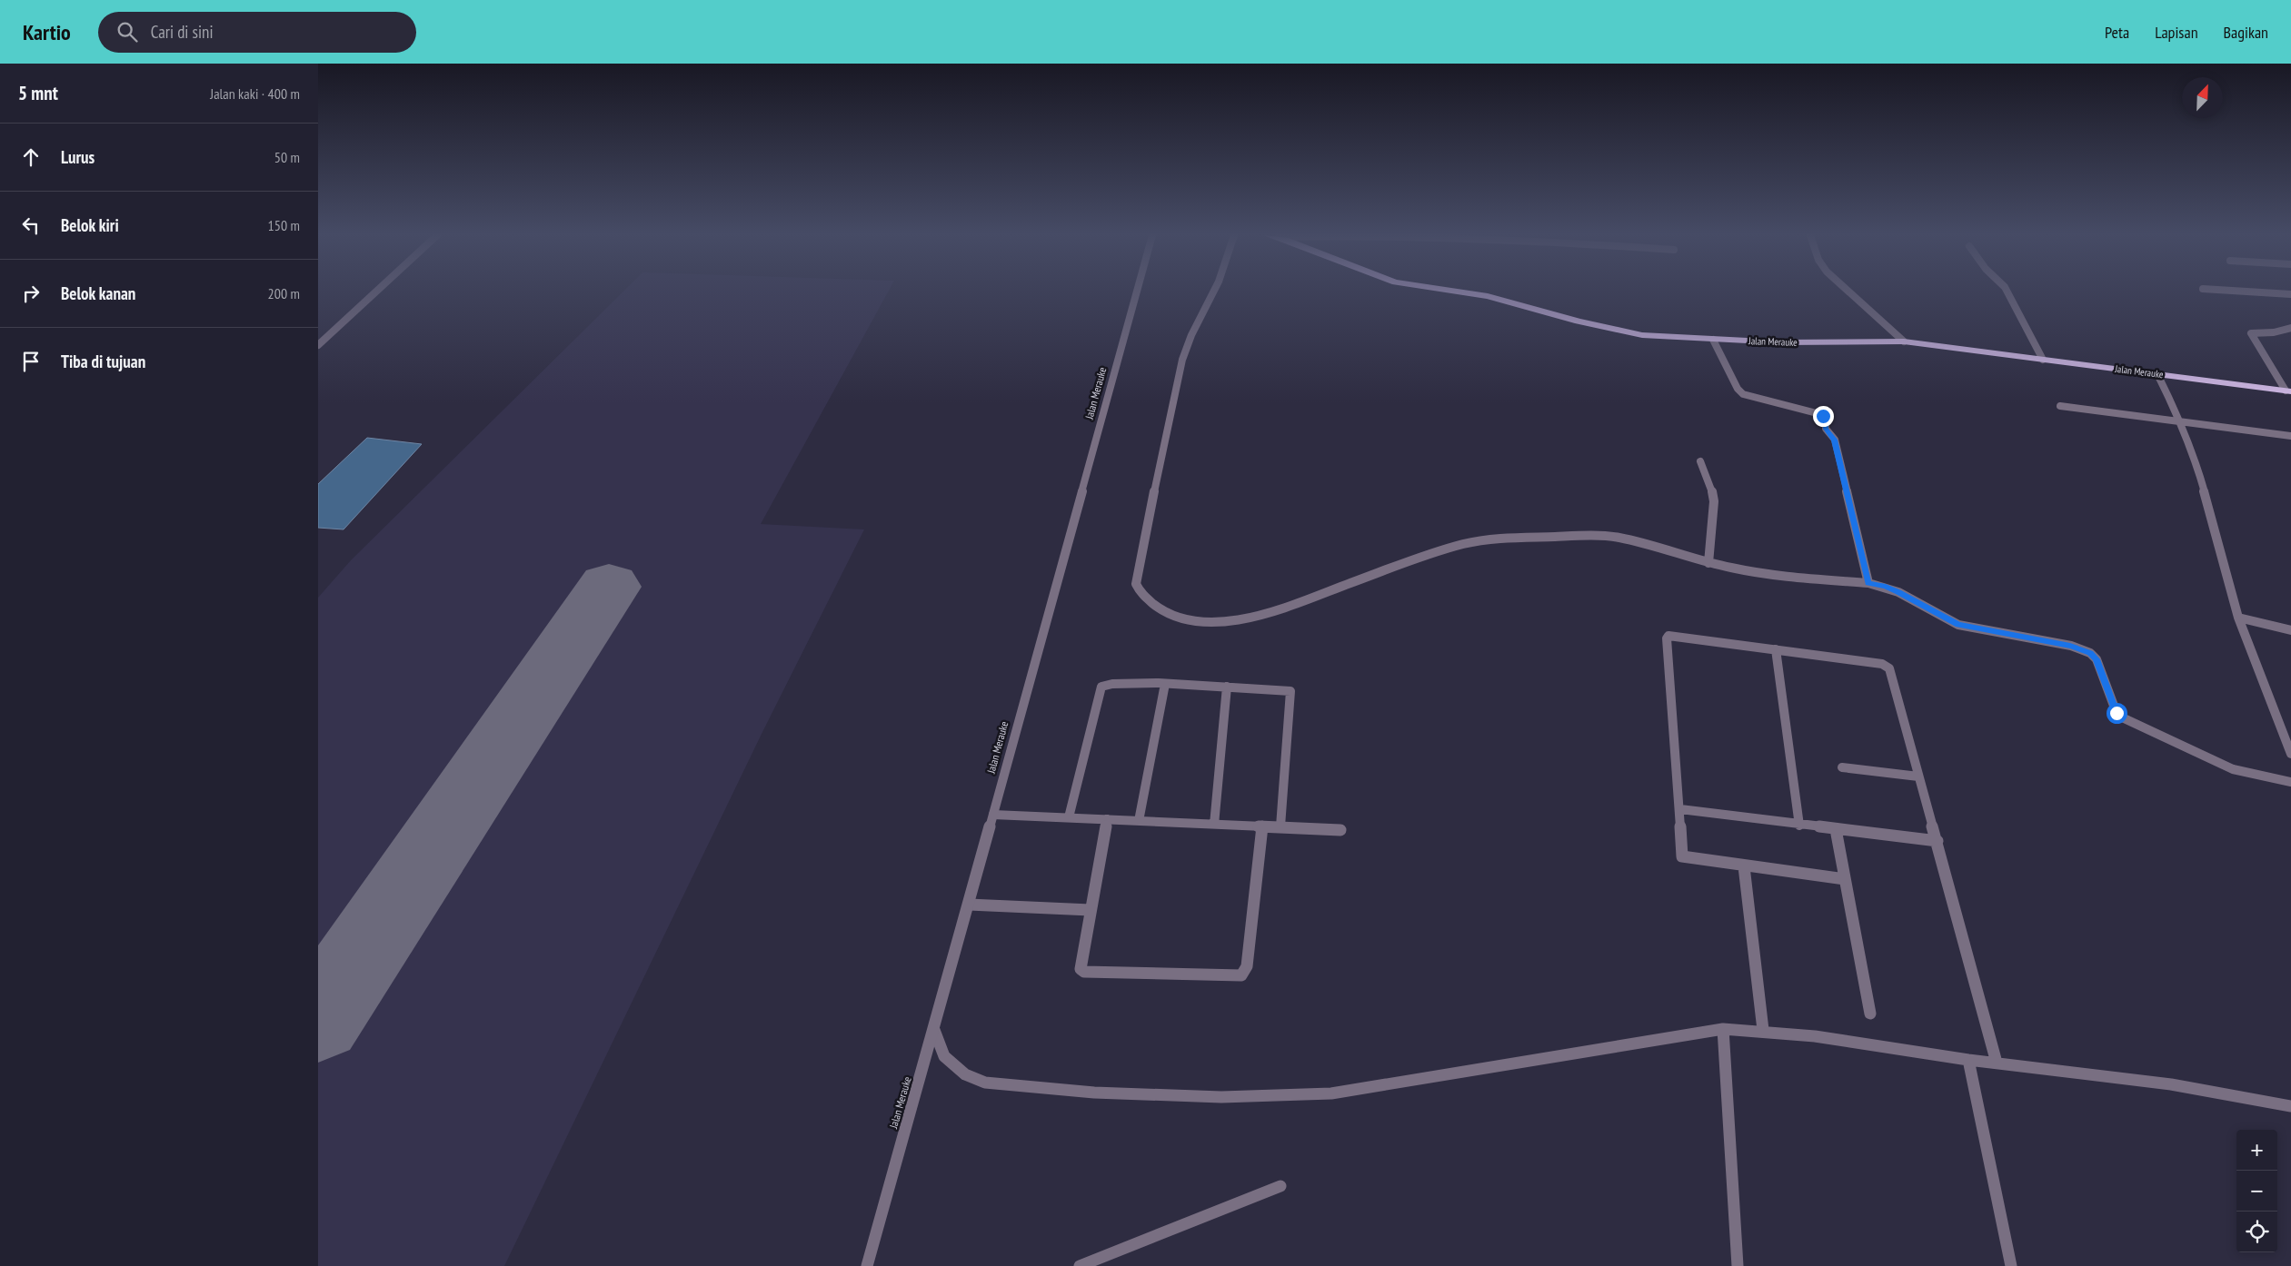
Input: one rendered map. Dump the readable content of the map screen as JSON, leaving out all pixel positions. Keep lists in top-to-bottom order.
{
  "streets": {
    "highway": ["Jalan Merauke"]
  },
  "north": "top right",
  "page": {
    "header": "Kartio",
    "search": "Cari di sini",
    "nav": ["Peta", "Lapisan", "Bagikan"],
    "heading": ["5 mnt", "Jalan kaki · 400 m"],
    "list": [
      ["Lurus", "50 m"],
      ["Belok kiri", "150 m"],
      ["Belok kanan", "200 m"],
      "Tiba di tujuan"
    ],
    "map_buttons": ["+", "−"]
  }
}
